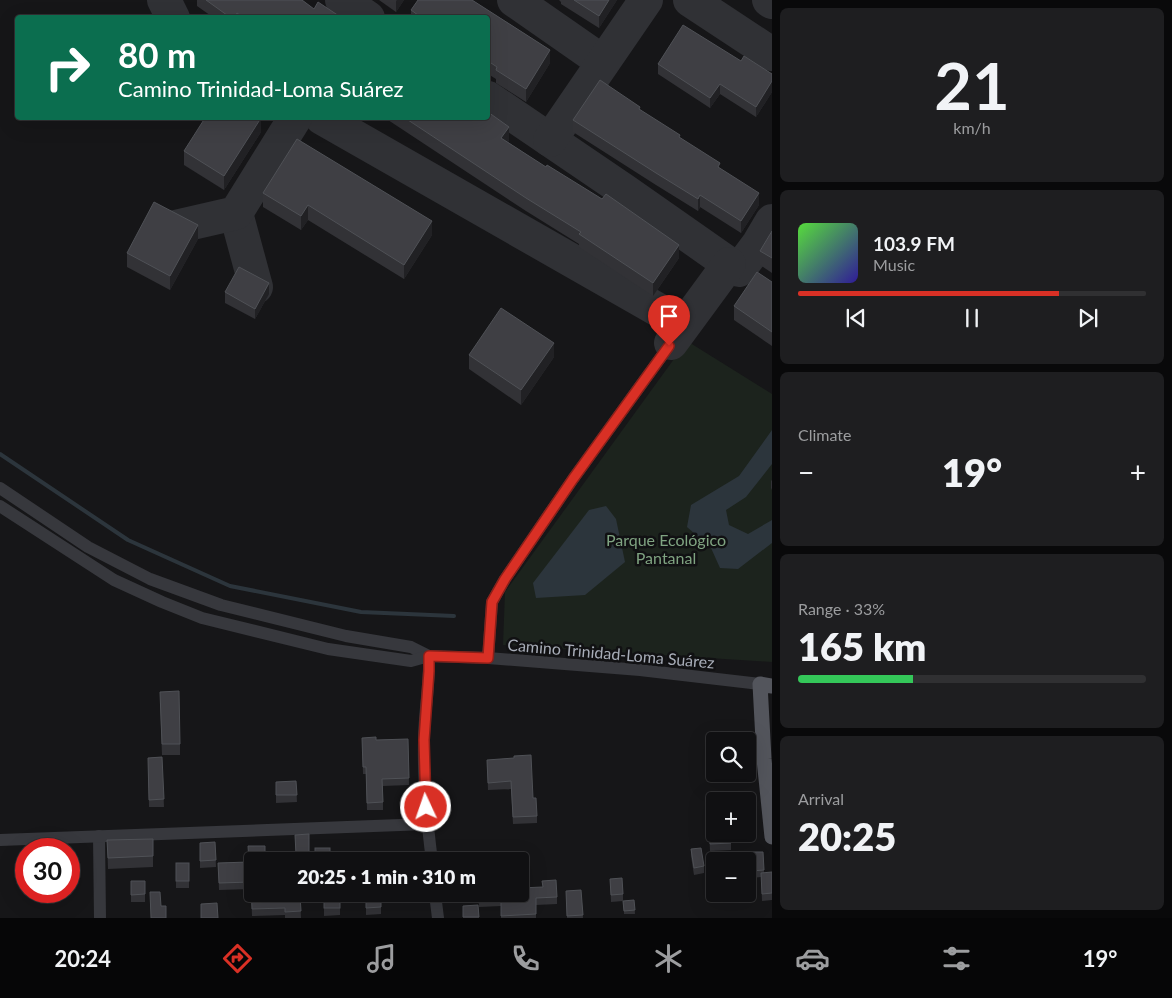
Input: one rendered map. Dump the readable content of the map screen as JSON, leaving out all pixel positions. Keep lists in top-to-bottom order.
{
  "streets": {
    "street": ["Camino Trinidad-Loma Suárez"]
  },
  "parks": ["Parque Ecológico Pantanal"],
  "page": {
    "tile": [
      ["21", "km/h"],
      "Climate",
      ["Range · 33%", "165 km"],
      ["Arrival", "20:25"]
    ],
    "turn": ["80 m", "Camino Trinidad-Loma Suárez"],
    "song": ["103.9 FM", "Music"],
    "heat": ["−", "19°", "+"],
    "map_buttons": ["+", "−"],
    "limit": "30",
    "trip": "20:25 · 1 min · 310 m",
    "tabs": ["20:24", "19°"]
  }
}
